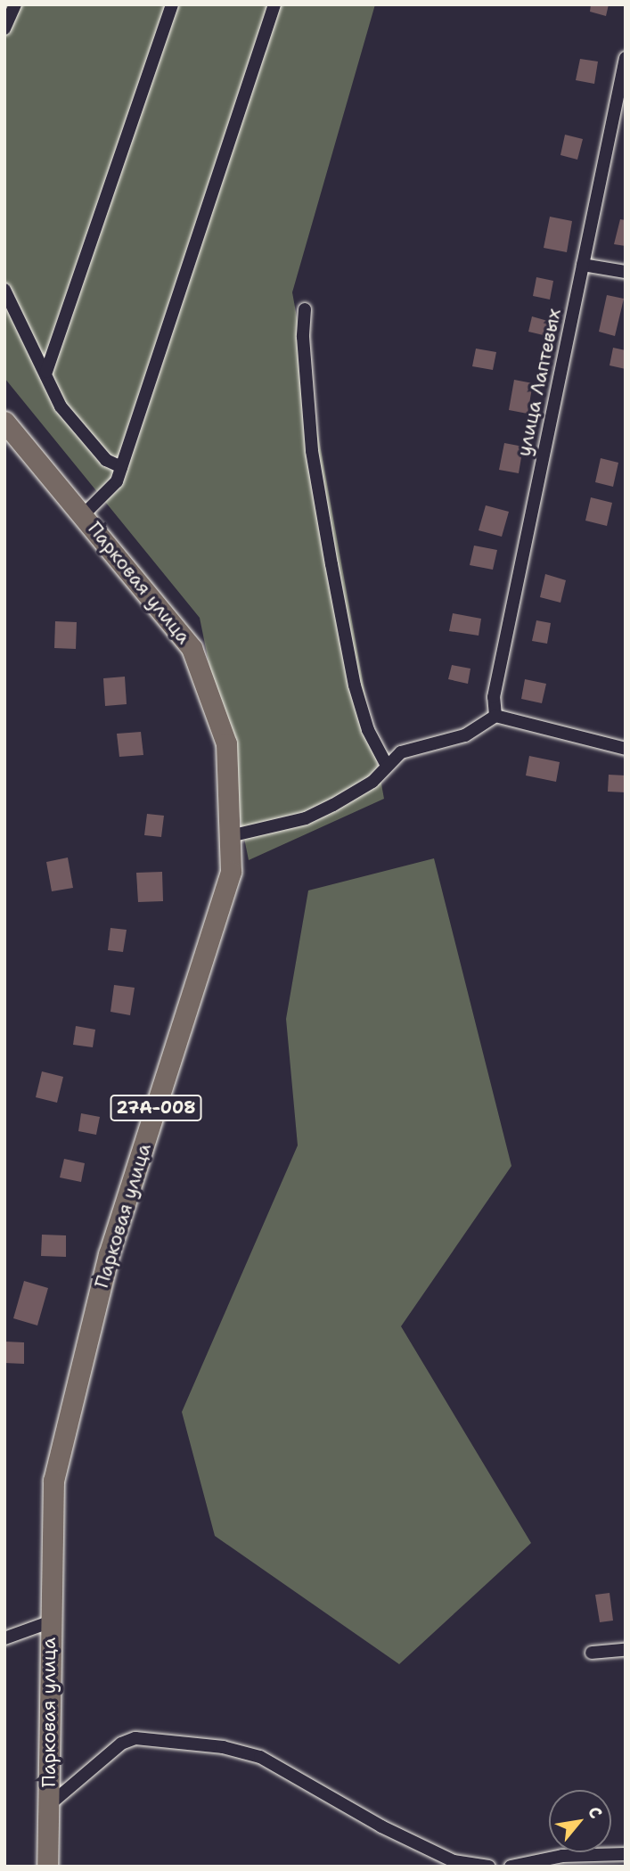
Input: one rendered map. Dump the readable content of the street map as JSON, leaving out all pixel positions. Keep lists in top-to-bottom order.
{
  "streets": {
    "main road": ["Парковая улица", "27А-008"],
    "street": ["улица Лаптевых"]
  },
  "north": "top right"
}
